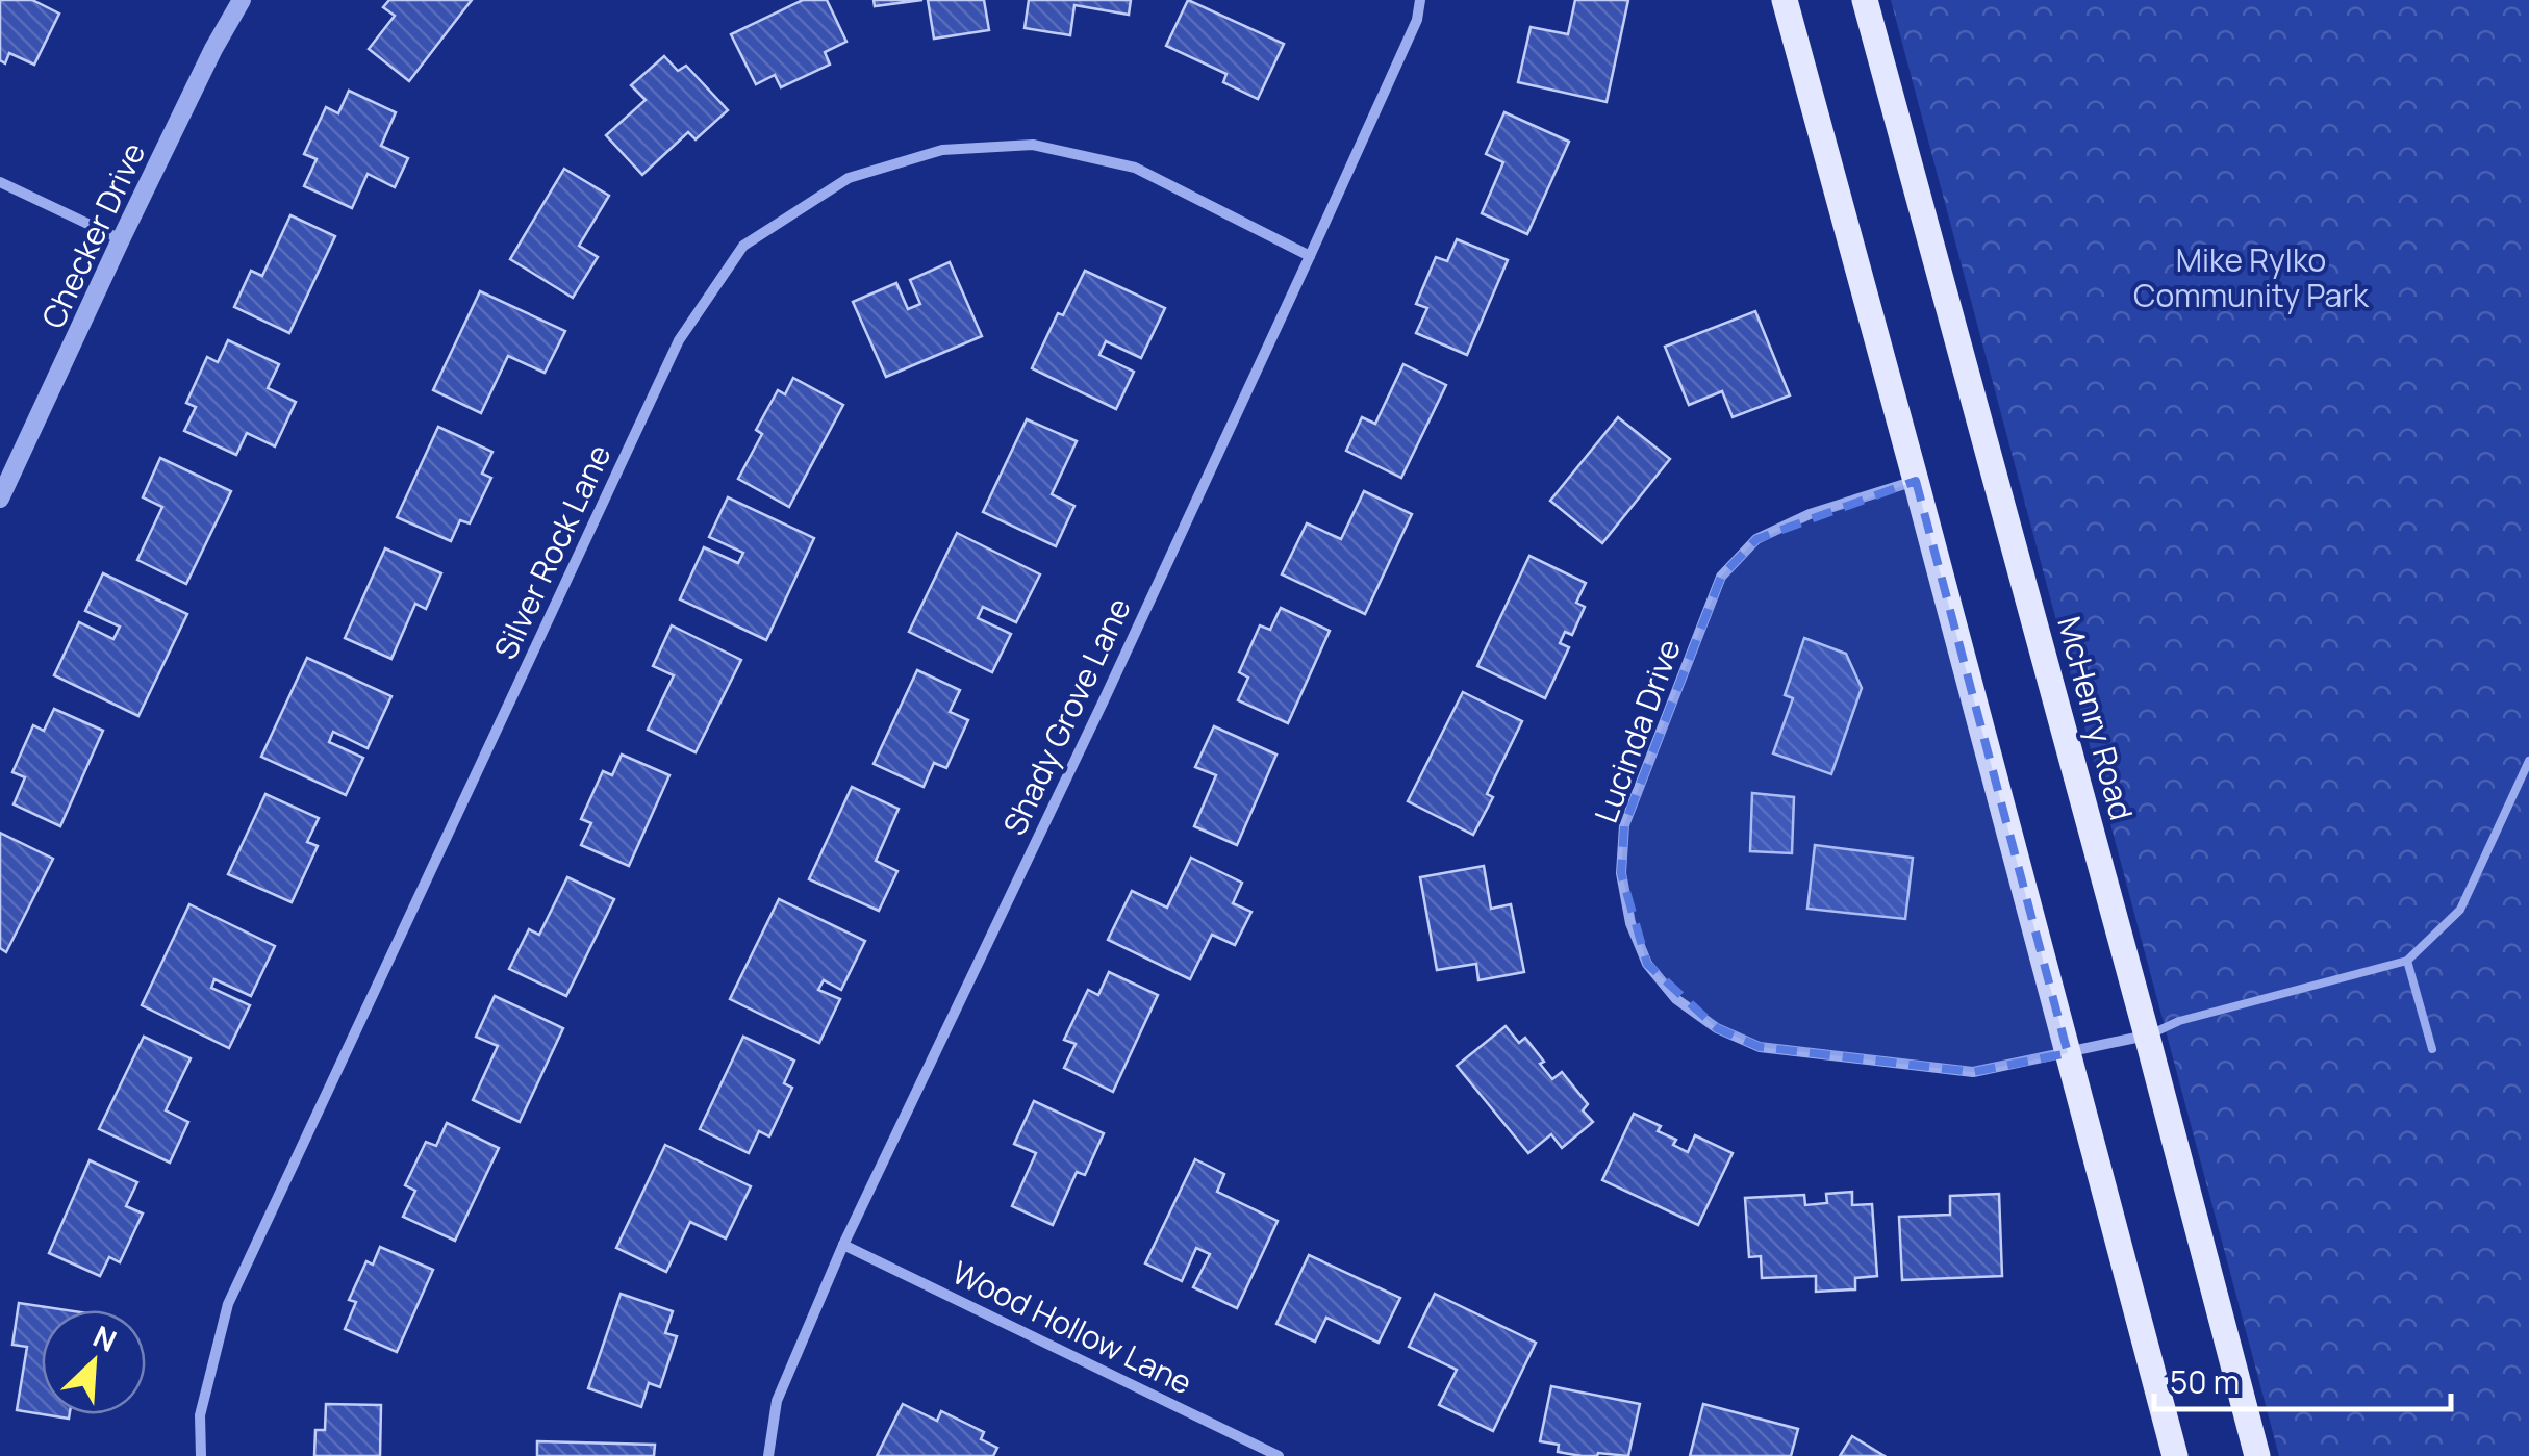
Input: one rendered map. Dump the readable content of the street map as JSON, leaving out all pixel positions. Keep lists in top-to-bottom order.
{
  "streets": {
    "main road": ["McHenry Road"],
    "street": [
      "Checker Drive",
      "Silver Rock Lane",
      "Shady Grove Lane",
      "Lucinda Drive",
      "Wood Hollow Lane"
    ]
  },
  "crossings": [
    ["Silver Rock Lane", "Shady Grove Lane"],
    ["Shady Grove Lane", "Wood Hollow Lane"],
    ["McHenry Road", "Lucinda Drive"]
  ],
  "parks": ["Mike Rylko Community Park"],
  "scale_bar": "50 m",
  "north": "top right"
}
